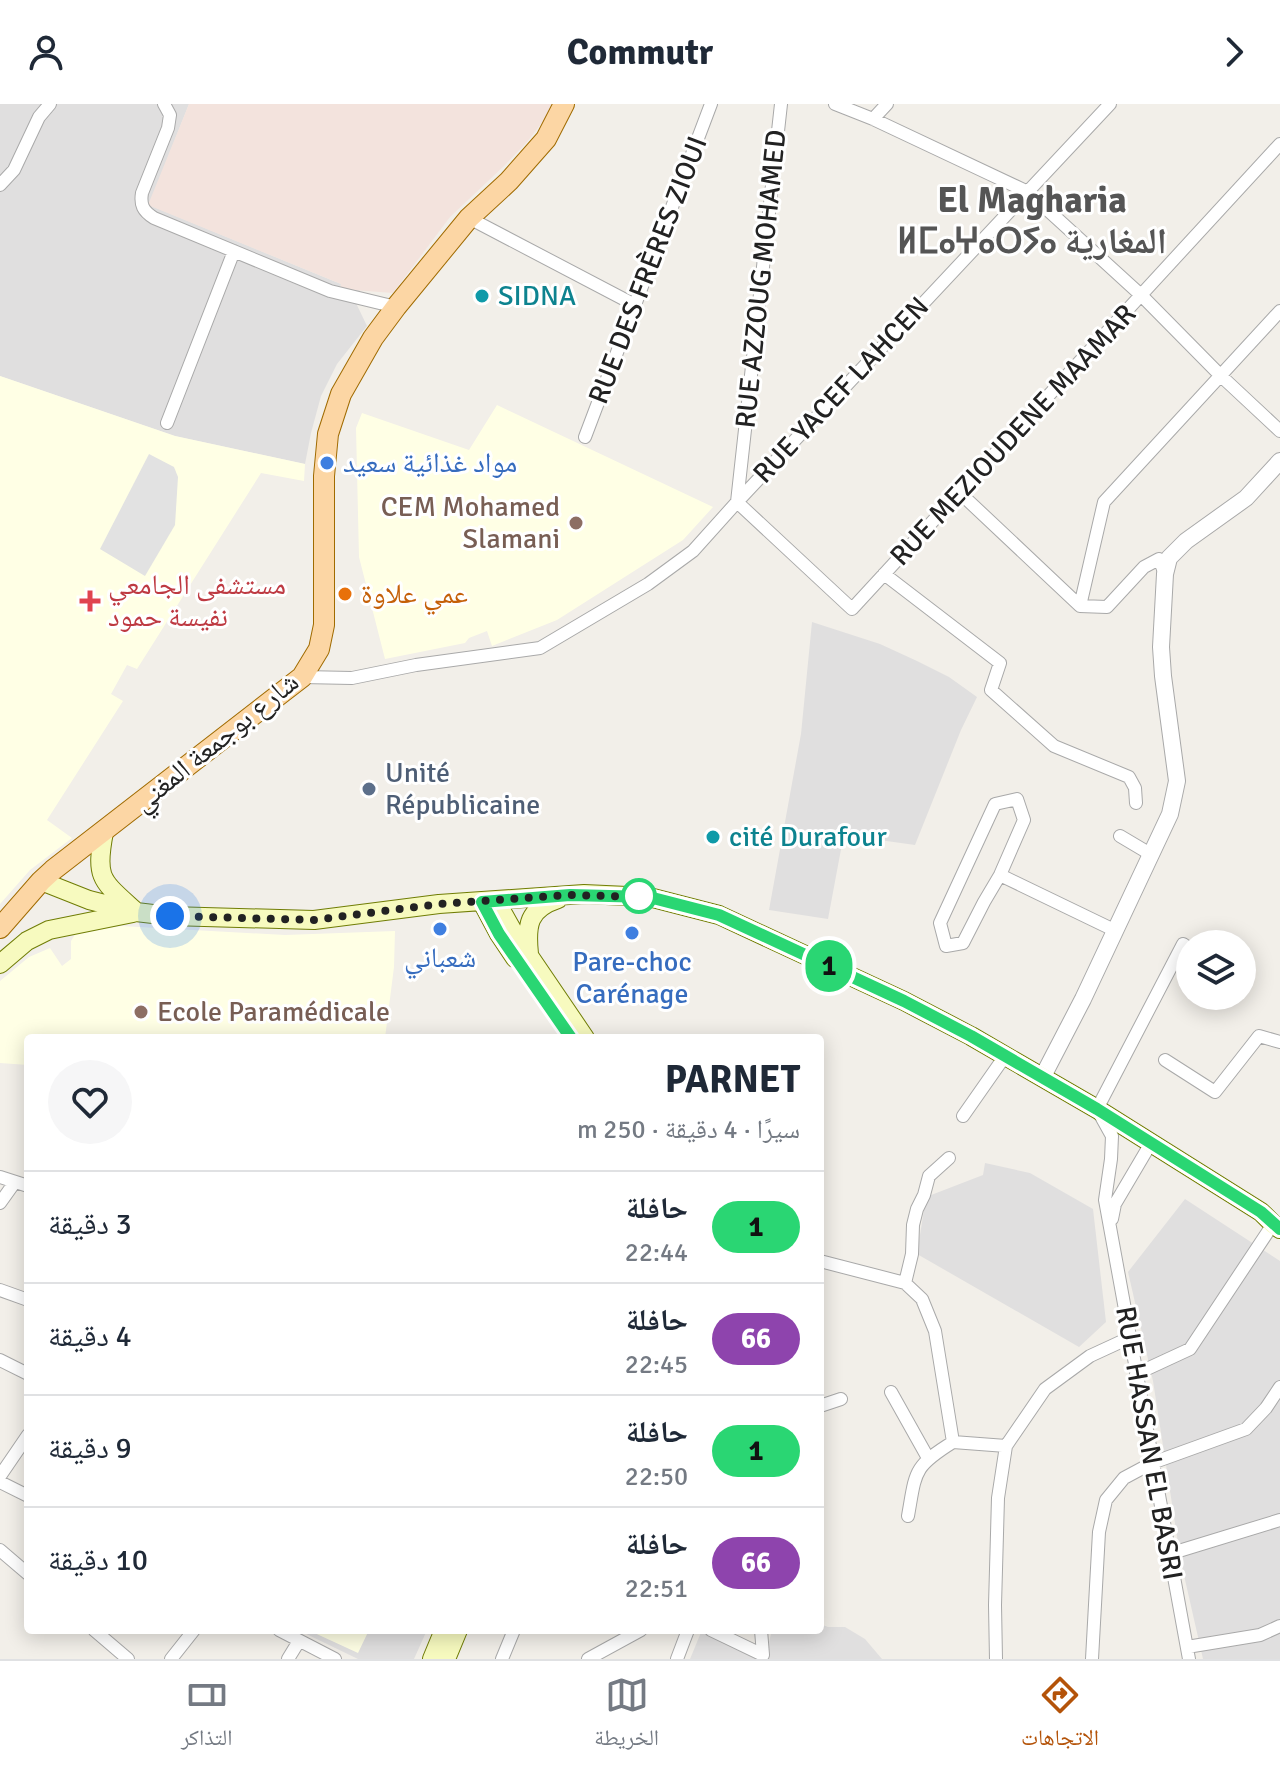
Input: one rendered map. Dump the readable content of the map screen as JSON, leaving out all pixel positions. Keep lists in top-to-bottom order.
{
  "streets": {
    "main road": ["شارع بوجمعة المغني"],
    "street": [
      "RUE DES FRÈRES ZIOUI",
      "RUE AZZOUG MOHAMED",
      "RUE YACEF LAHCEN",
      "RUE MEZIOUDENE MAAMAR",
      "RUE HASSAN EL BASRI"
    ]
  },
  "crossings": [
    ["RUE AZZOUG MOHAMED", "RUE YACEF LAHCEN"],
    ["RUE AZZOUG MOHAMED", "RUE MEZIOUDENE MAAMAR"],
    ["RUE YACEF LAHCEN", "RUE MEZIOUDENE MAAMAR"],
    ["RUE YACEF LAHCEN", "شارع بوجمعة المغني"]
  ],
  "districts": ["El Magharia ⵍⵎⴰⵖⴰⵔⵢⴰ المغارية"],
  "places": {
    "other": [
      "SIDNA",
      "مواد غذائية سعيد",
      "CEM Mohamed Slamani",
      "عمي علاوة",
      "Unité Républicaine",
      "cité Durafour",
      "شعباني",
      "Pare-choc Carénage",
      "Ecole Paramédicale"
    ],
    "health": ["مستشفى الجامعي نفيسة حمود"]
  },
  "lines": ["bus line 1"],
  "page": {
    "header": "Commutr",
    "on_map": "1",
    "heading": ["PARNET", "سيرًا · 4 دقيقة · 250 m"],
    "list": [
      {
        "mark": "1",
        "name": "حافلة",
        "note": "22:44",
        "value": "3 دقيقة"
      },
      {
        "mark": "66",
        "name": "حافلة",
        "note": "22:45",
        "value": "4 دقيقة"
      },
      {
        "mark": "1",
        "name": "حافلة",
        "note": "22:50",
        "value": "9 دقيقة"
      },
      {
        "mark": "66",
        "name": "حافلة",
        "note": "22:51",
        "value": "10 دقيقة"
      }
    ],
    "tabs": ["الاتجاهات", "الخريطة", "التذاكر"]
  }
}
